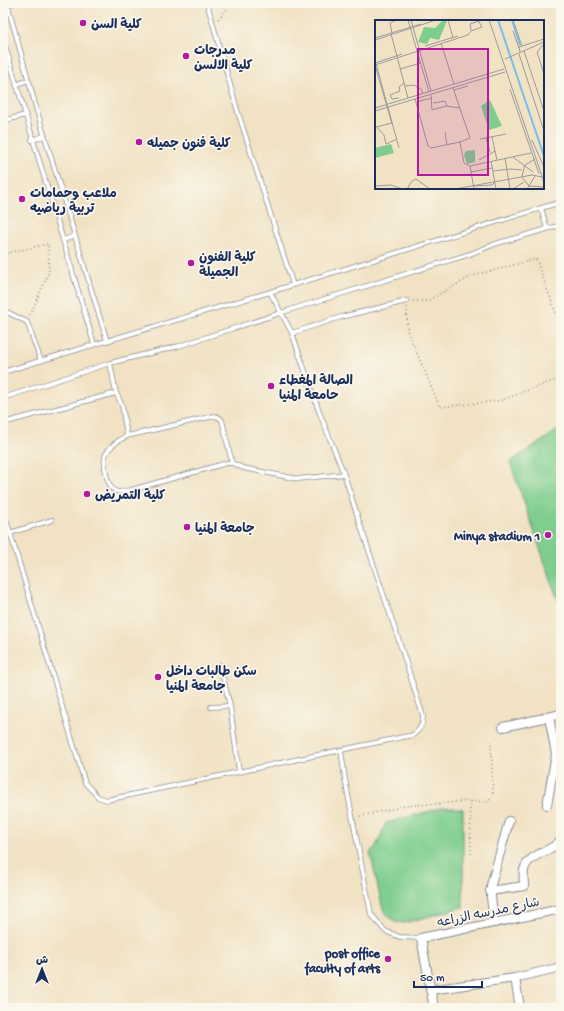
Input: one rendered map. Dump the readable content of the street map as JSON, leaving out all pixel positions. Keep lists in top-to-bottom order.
{
  "streets": {
    "street": ["شارع مدرسه الزراعه"]
  },
  "places": [
    "كلية السن",
    "مدرجات كلية الالسن",
    "كلية فنون جميله",
    "ملاعب وحمامات تربية رياضيه",
    "كلية الفنون الجميلة",
    "الصالة المغطاء حامعة المنيا",
    "كلية التمريض",
    "جامعة المنيا",
    "Minya stadium 1",
    "سكن طالبات داخل جامعة المنيا",
    "post office faculty of arts"
  ],
  "scale_bar": "50 m",
  "north": "top"
}
